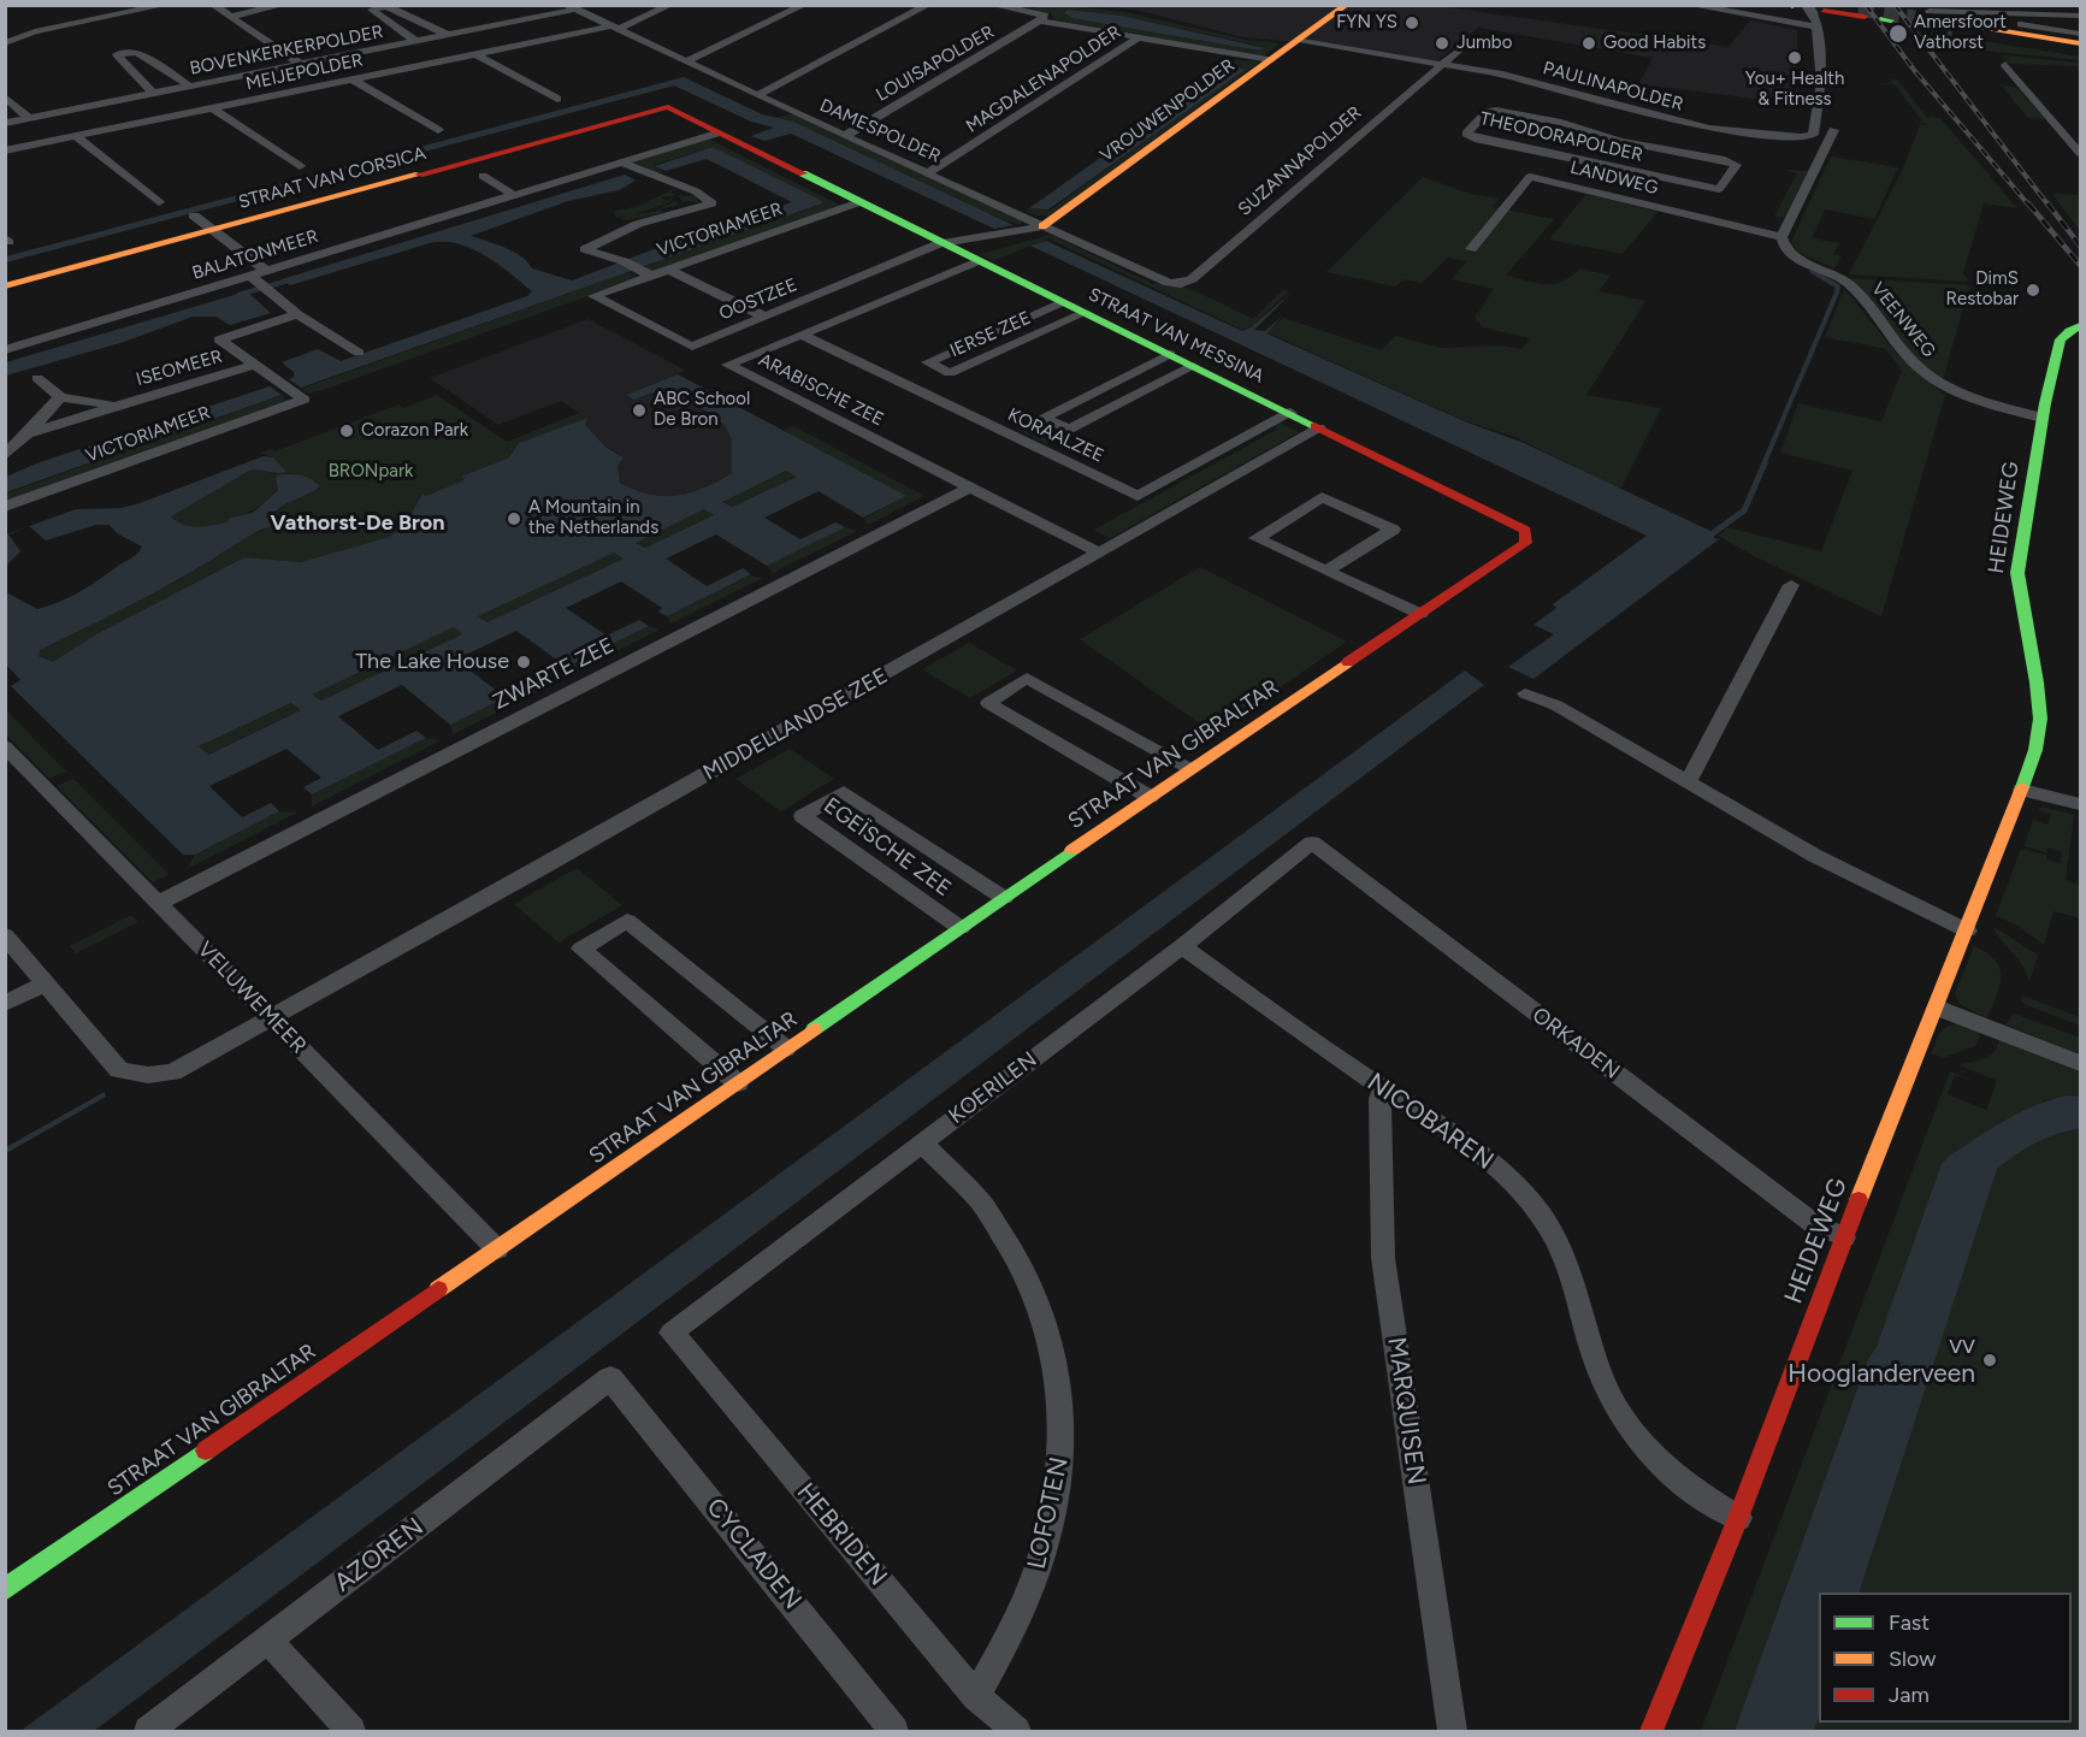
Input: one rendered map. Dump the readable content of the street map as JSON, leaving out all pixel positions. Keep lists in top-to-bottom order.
{
  "streets": {
    "street": [
      "BOVENKERKERPOLDER",
      "LOUISAPOLDER",
      "MEIJEPOLDER",
      "MAGDALENAPOLDER",
      "PAULINAPOLDER",
      "VROUWENPOLDER",
      "DAMESPOLDER",
      "THEODORAPOLDER",
      "SUZANNAPOLDER",
      "STRAAT VAN CORSICA",
      "LANDWEG",
      "VICTORIAMEER",
      "BALATONMEER",
      "OOSTZEE",
      "VEENWEG",
      "IERSE ZEE",
      "STRAAT VAN MESSINA",
      "ISEOMEER",
      "ARABISCHE ZEE",
      "KORAALZEE",
      "HEIDEWEG",
      "ZWARTE ZEE",
      "MIDDELLANDSE ZEE",
      "STRAAT VAN GIBRALTAR",
      "EGEÏSCHE ZEE",
      "VELUWEMEER",
      "ORKADEN",
      "KOERILEN",
      "NICOBAREN",
      "MARQUISEN",
      "LOFOTEN",
      "HEBRIDEN",
      "CYCLADEN",
      "AZOREN"
    ]
  },
  "crossings": [
    ["BOVENKERKERPOLDER", "DAMESPOLDER"],
    ["LOUISAPOLDER", "DAMESPOLDER"],
    ["MEIJEPOLDER", "DAMESPOLDER"],
    ["MAGDALENAPOLDER", "DAMESPOLDER"],
    ["PAULINAPOLDER", "VROUWENPOLDER"],
    ["PAULINAPOLDER", "THEODORAPOLDER"],
    ["PAULINAPOLDER", "SUZANNAPOLDER"],
    ["VROUWENPOLDER", "DAMESPOLDER"],
    ["VROUWENPOLDER", "OOSTZEE"],
    ["DAMESPOLDER", "SUZANNAPOLDER"],
    ["DAMESPOLDER", "OOSTZEE"],
    ["STRAAT VAN CORSICA", "STRAAT VAN MESSINA"],
    ["LANDWEG", "VEENWEG"],
    ["VICTORIAMEER", "OOSTZEE"],
    ["VICTORIAMEER", "STRAAT VAN MESSINA"],
    ["VICTORIAMEER", "ISEOMEER"],
    ["BALATONMEER", "STRAAT VAN MESSINA"],
    ["OOSTZEE", "STRAAT VAN MESSINA"],
    ["VEENWEG", "HEIDEWEG"],
    ["IERSE ZEE", "STRAAT VAN MESSINA"],
    ["STRAAT VAN MESSINA", "ARABISCHE ZEE"],
    ["STRAAT VAN MESSINA", "KORAALZEE"],
    ["STRAAT VAN MESSINA", "MIDDELLANDSE ZEE"],
    ["STRAAT VAN MESSINA", "STRAAT VAN GIBRALTAR"],
    ["ARABISCHE ZEE", "KORAALZEE"],
    ["ARABISCHE ZEE", "ZWARTE ZEE"],
    ["ARABISCHE ZEE", "MIDDELLANDSE ZEE"],
    ["HEIDEWEG", "ORKADEN"],
    ["HEIDEWEG", "NICOBAREN"],
    ["ZWARTE ZEE", "VELUWEMEER"],
    ["MIDDELLANDSE ZEE", "VELUWEMEER"],
    ["STRAAT VAN GIBRALTAR", "EGEÏSCHE ZEE"],
    ["STRAAT VAN GIBRALTAR", "VELUWEMEER"],
    ["ORKADEN", "KOERILEN"],
    ["KOERILEN", "NICOBAREN"],
    ["KOERILEN", "LOFOTEN"],
    ["KOERILEN", "HEBRIDEN"],
    ["NICOBAREN", "MARQUISEN"],
    ["LOFOTEN", "HEBRIDEN"],
    ["CYCLADEN", "AZOREN"]
  ],
  "districts": ["Vathorst-De Bron"],
  "parks": ["BRONpark"],
  "places": [
    "FYN YS",
    "Amersfoort Vathorst",
    "Jumbo",
    "Good Habits",
    "You+ Health & Fitness",
    "DimS Restobar",
    "ABC School De Bron",
    "Corazon Park",
    "A Mountain in the Netherlands",
    "The Lake House",
    "vv Hooglanderveen"
  ],
  "legend": ["Fast", "Slow", "Jam"]
}
